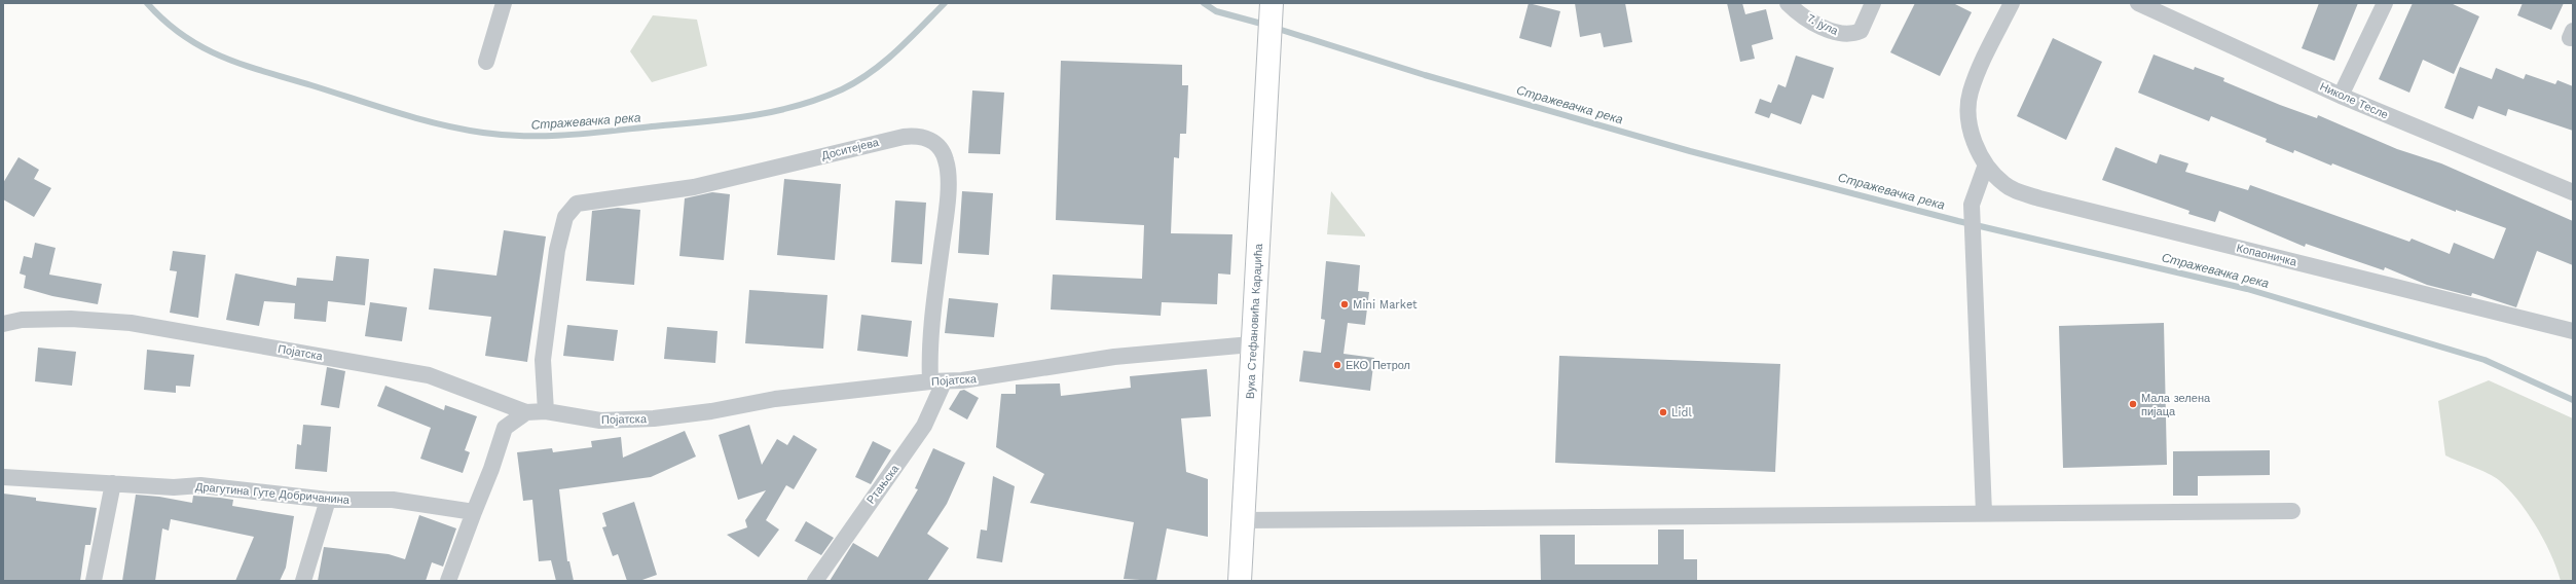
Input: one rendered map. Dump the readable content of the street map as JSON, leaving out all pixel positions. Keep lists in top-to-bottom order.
{
  "streets": {
    "main road": ["Вука Стефановића Караџића"],
    "street": [
      "7. јула",
      "Николе Тесле",
      "Доситејева",
      "Копаоничка",
      "Појатска",
      "Ртањска",
      "Драгутина Гуте Добричанина"
    ]
  },
  "crossings": [
    ["Доситејева", "Појатска"],
    ["Доситејева", "Ртањска"],
    ["Вука Стефановића Караџића", "Појатска"],
    ["Појатска", "Ртањска"]
  ],
  "water": ["Стражевачка река"],
  "places": [
    "Mini Market",
    "ЕКО Петрол",
    "Мала зелена пијаца",
    "Lidl"
  ]
}
